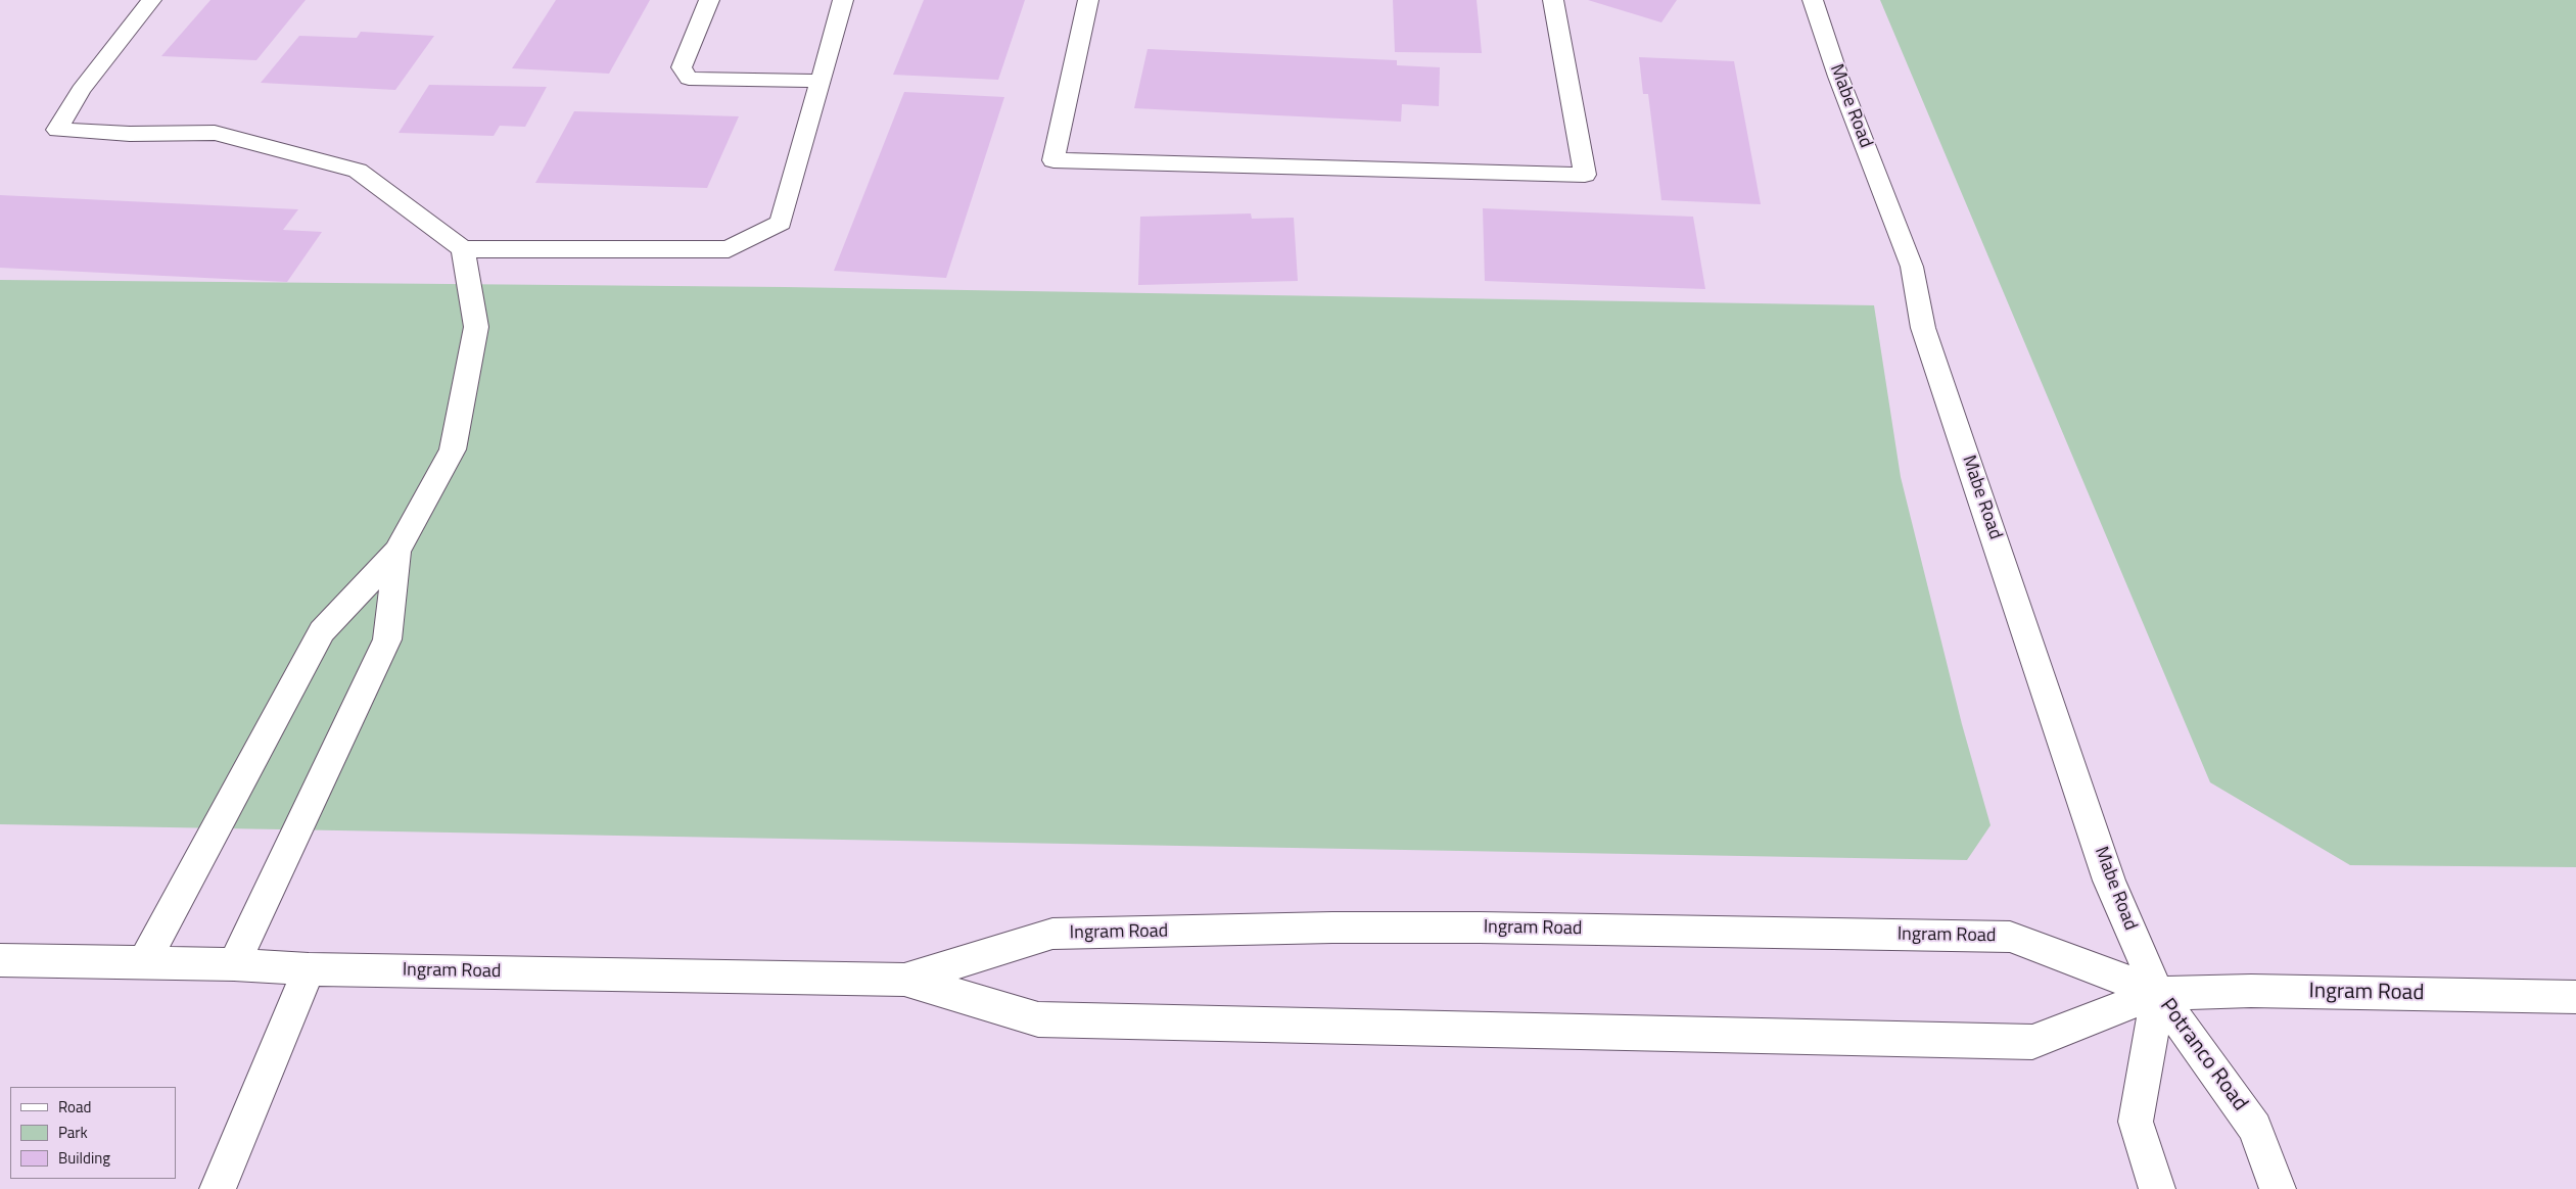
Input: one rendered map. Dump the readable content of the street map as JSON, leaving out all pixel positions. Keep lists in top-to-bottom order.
{
  "streets": {
    "street": ["Mabe Road", "Ingram Road", "Potranco Road"]
  },
  "crossings": [
    ["Mabe Road", "Ingram Road"],
    ["Mabe Road", "Potranco Road"],
    ["Ingram Road", "Potranco Road"]
  ],
  "legend": ["Road", "Park", "Building"]
}
